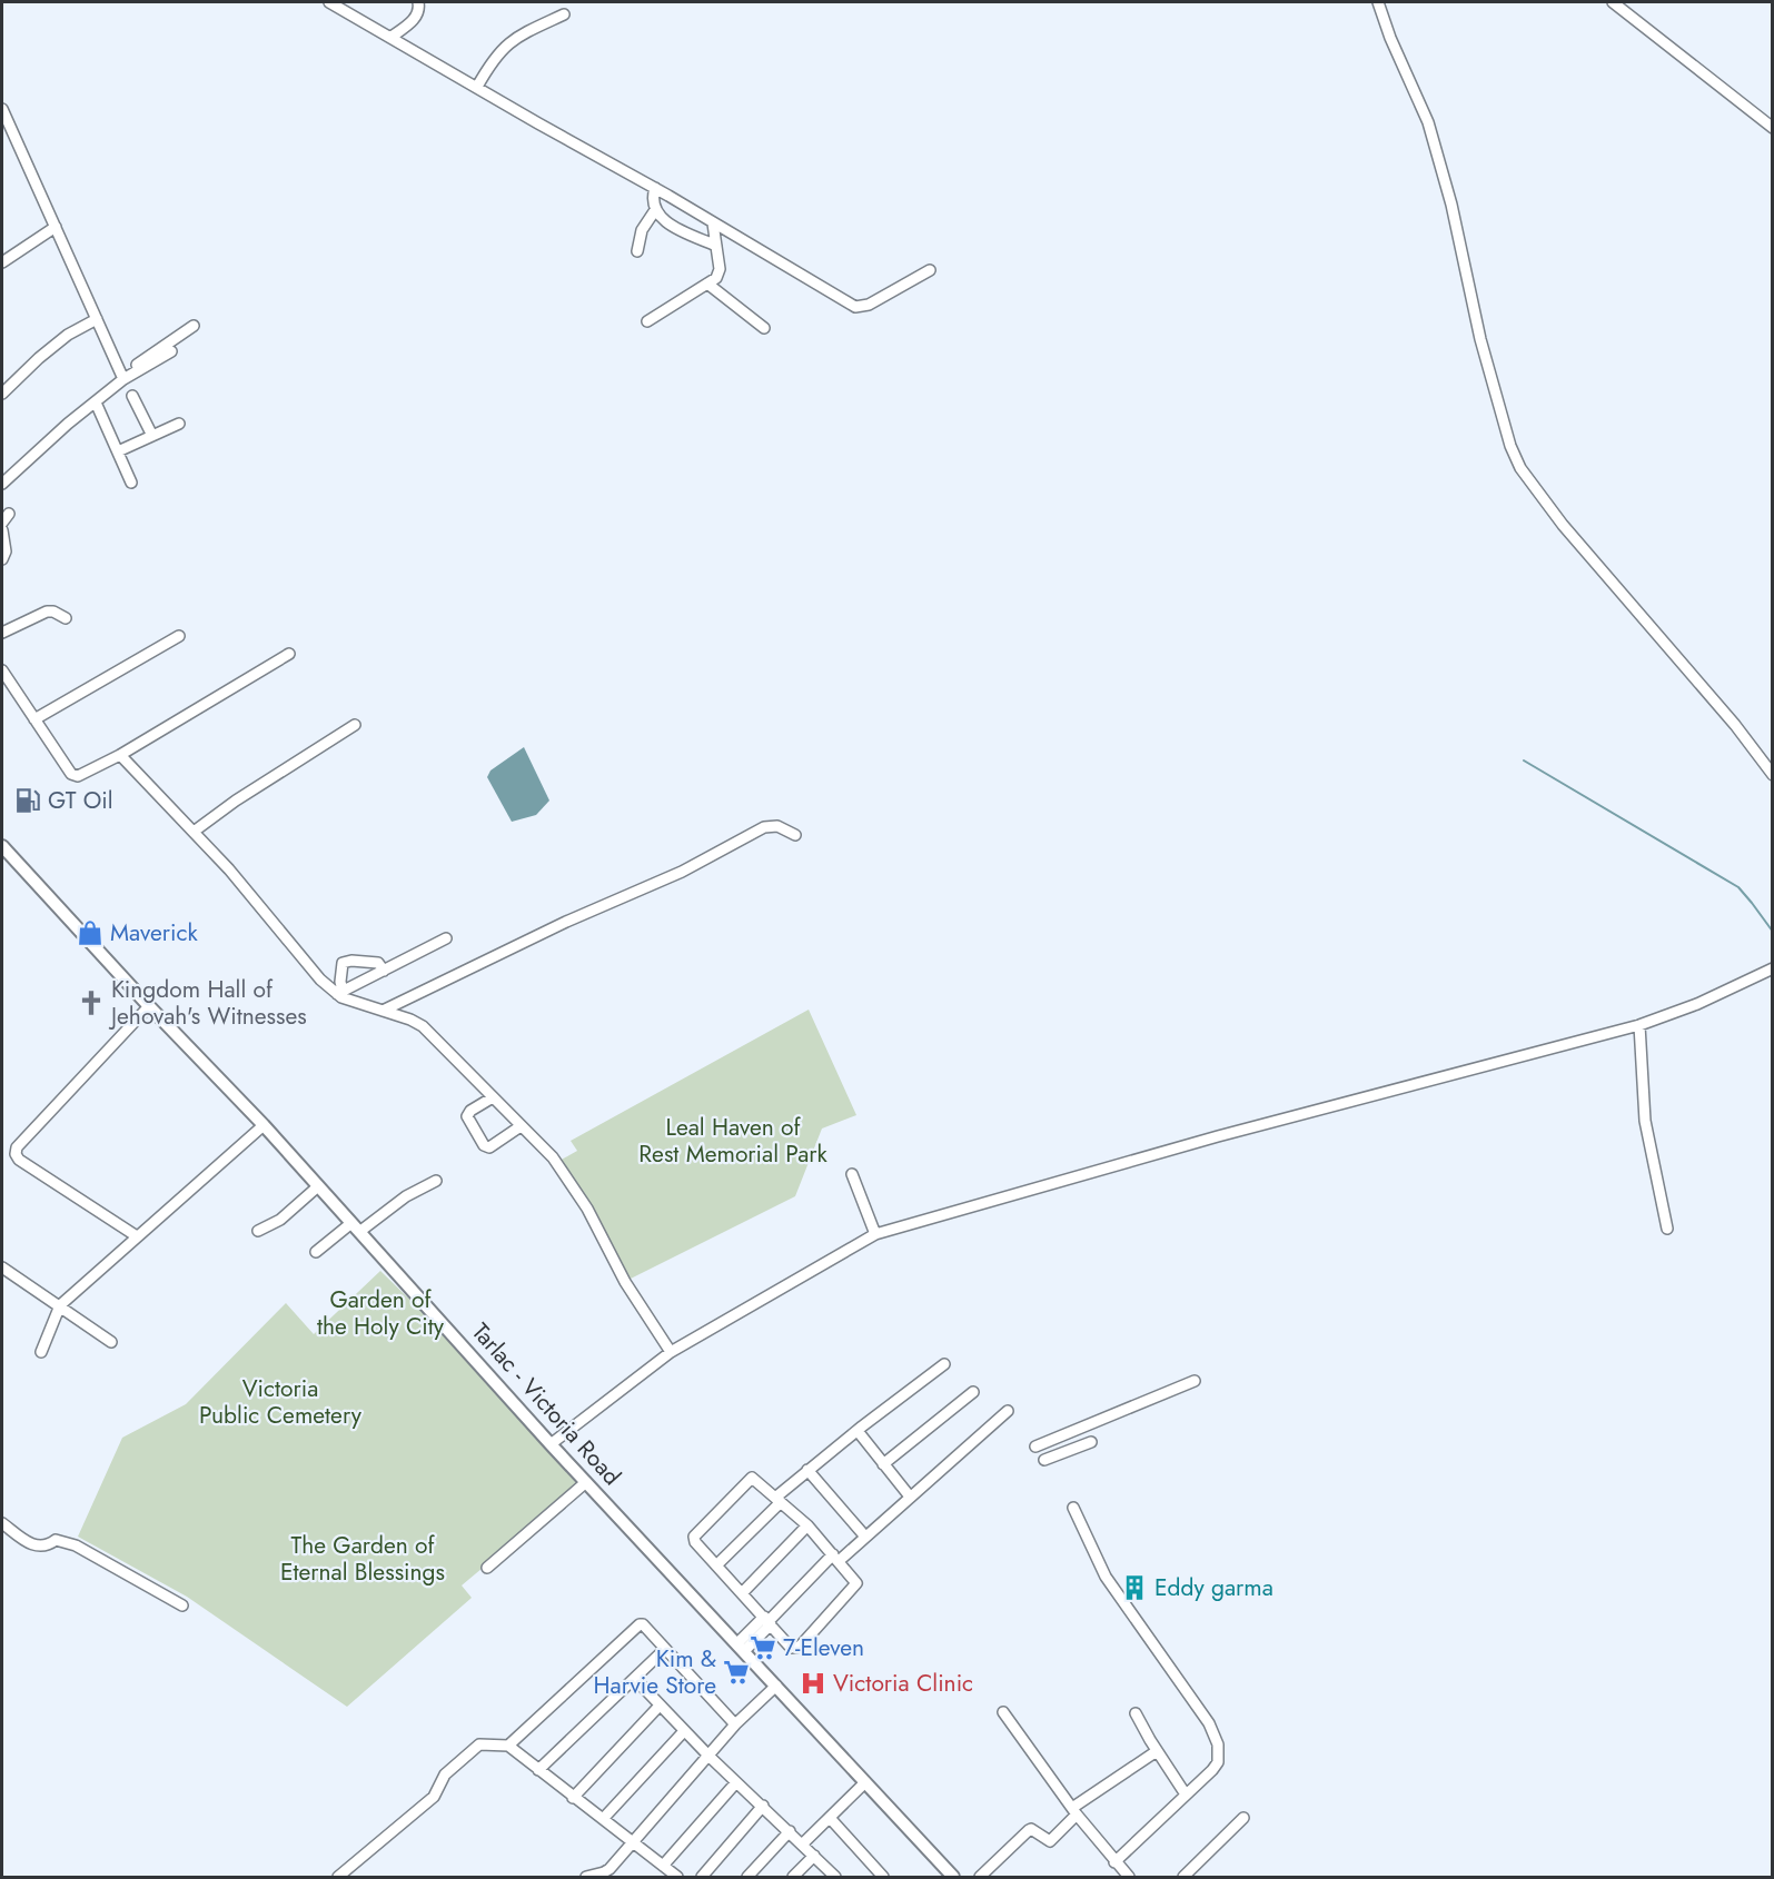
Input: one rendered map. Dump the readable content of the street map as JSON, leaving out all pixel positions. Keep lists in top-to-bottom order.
{
  "streets": {
    "main road": ["Tarlac - Victoria Road"]
  },
  "parks": [
    "Leal Haven of Rest Memorial Park",
    "Garden of the Holy City",
    "Victoria Public Cemetery",
    "The Garden of Eternal Blessings"
  ],
  "places": {
    "fuel station": ["GT Oil"],
    "shop": ["Maverick"],
    "church": ["Kingdom Hall of Jehovah's Witnesses"],
    "building": ["Eddy garma"],
    "supermarket": ["7-Eleven", "Kim & Harvie Store"],
    "hospital": ["Victoria Clinic"]
  }
}
